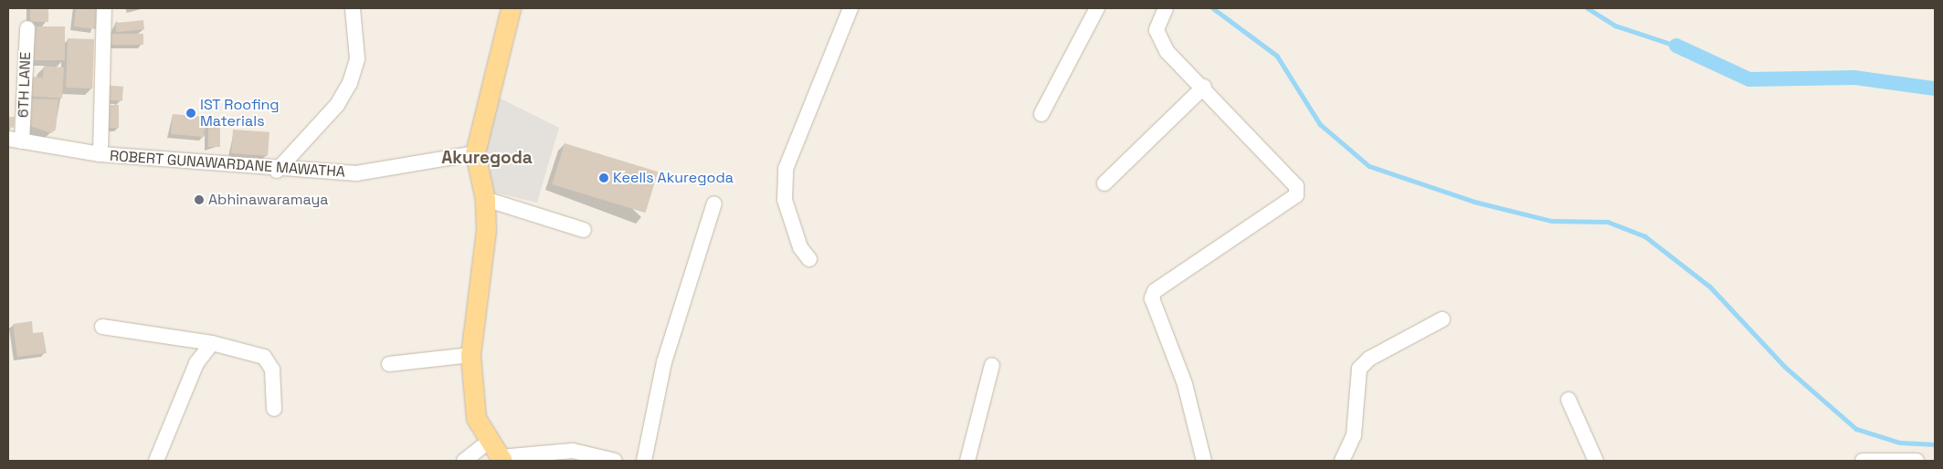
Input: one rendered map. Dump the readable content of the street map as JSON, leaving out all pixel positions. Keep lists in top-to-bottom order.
{
  "streets": {
    "street": ["6TH LANE", "ROBERT GUNAWARDANE MAWATHA"]
  },
  "crossings": [
    ["6TH LANE", "ROBERT GUNAWARDANE MAWATHA"]
  ],
  "districts": ["Akuregoda"],
  "places": ["IST Roofing Materials", "Keells Akuregoda", "Abhinawaramaya"]
}
